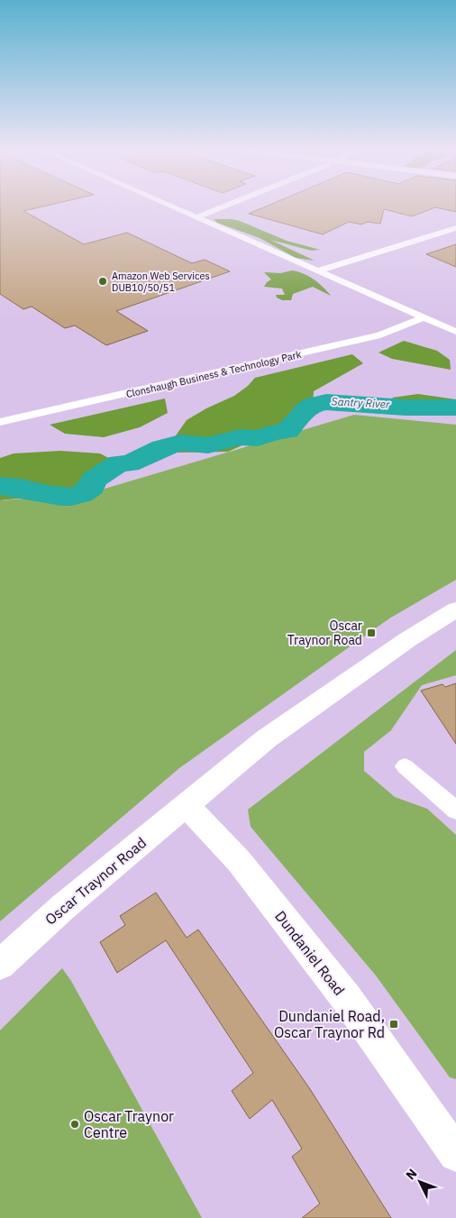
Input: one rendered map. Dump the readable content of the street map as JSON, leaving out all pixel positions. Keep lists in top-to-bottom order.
{
  "streets": {
    "street": ["Clonshaugh Business & Technology Park", "Oscar Traynor Road", "Dundaniel Road"]
  },
  "crossings": [
    ["Oscar Traynor Road", "Dundaniel Road"]
  ],
  "water": ["Santry River"],
  "places": {
    "other": ["Amazon Web Services DUB10/50/51", "Oscar Traynor Centre"],
    "transit": ["Oscar Traynor Road", "Dundaniel Road, Oscar Traynor Rd"]
  },
  "north": "top left"
}
